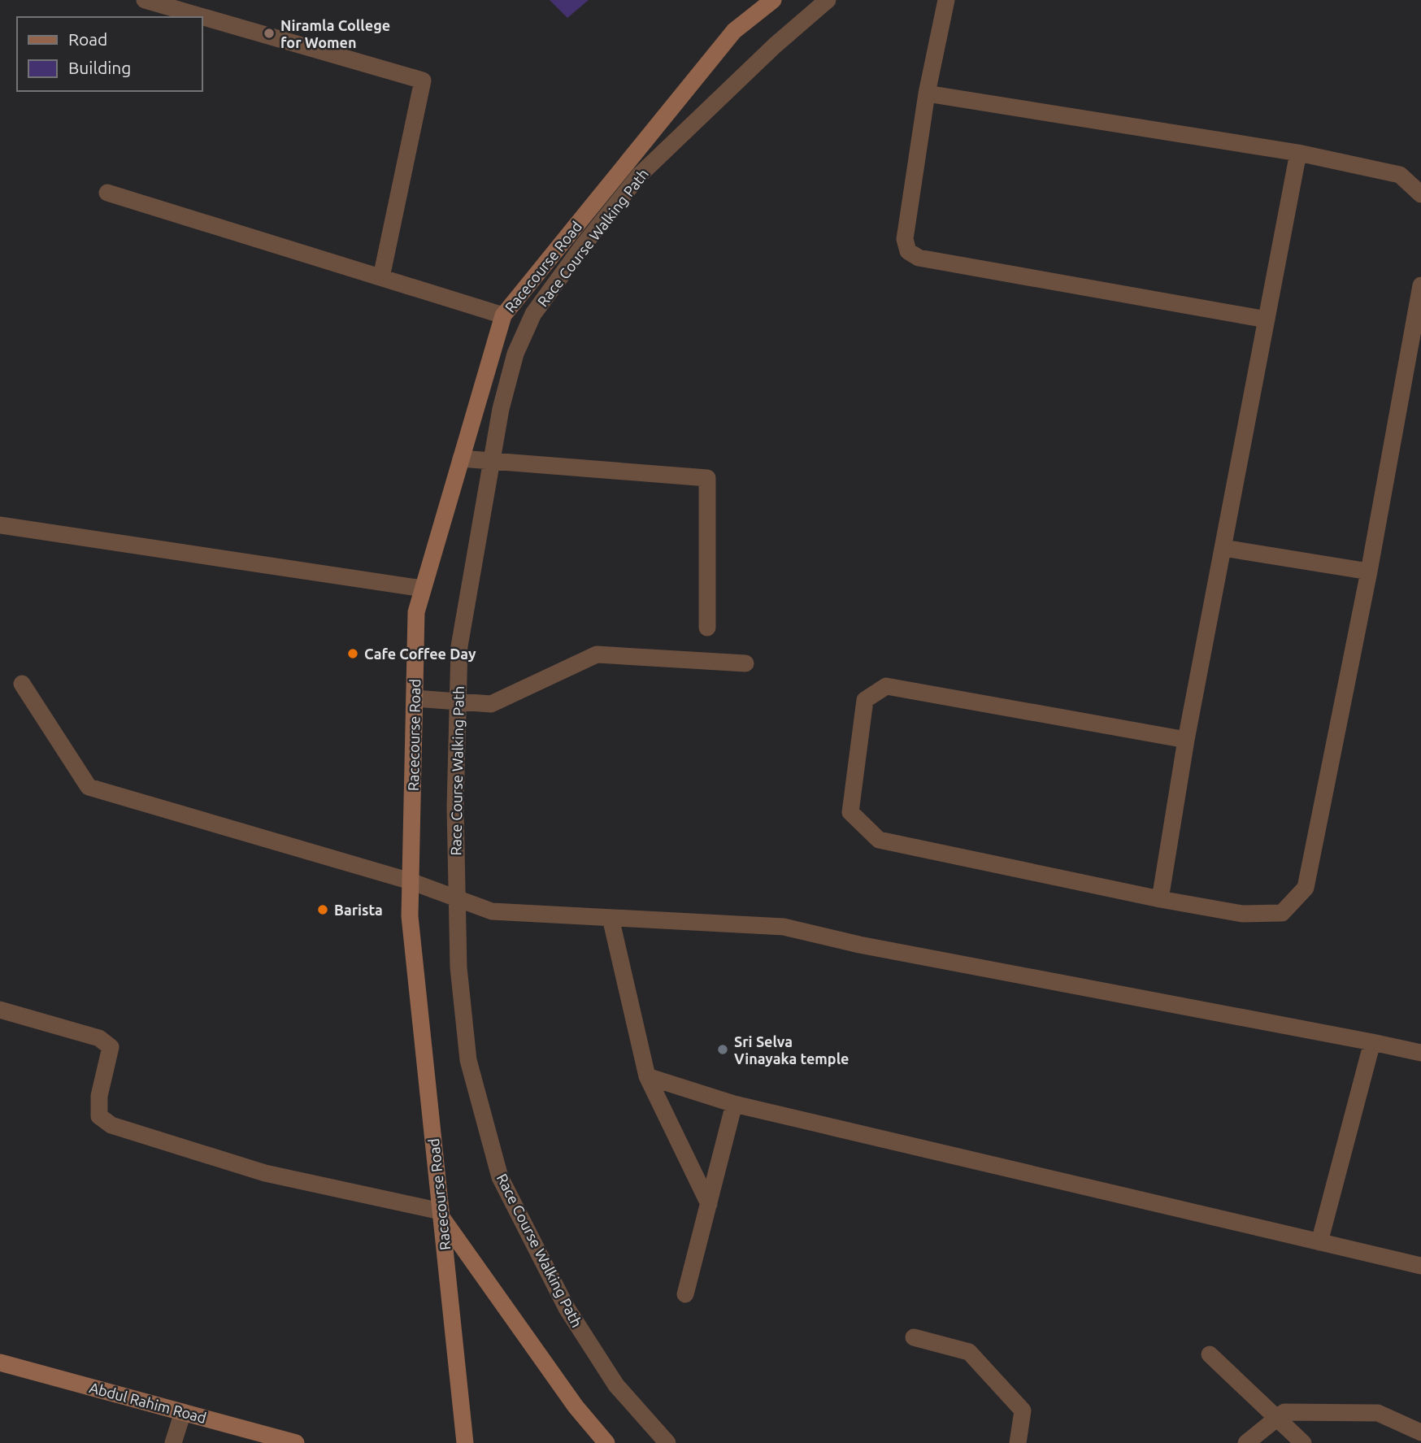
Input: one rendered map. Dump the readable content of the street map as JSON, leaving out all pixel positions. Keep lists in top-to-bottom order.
{
  "streets": {
    "street": ["Race Course Walking Path", "Racecourse Road", "Abdul Rahim Road"]
  },
  "places": [
    "Niramla College for Women",
    "Cafe Coffee Day",
    "Barista",
    "Sri Selva Vinayaka temple"
  ],
  "legend": ["Road", "Building"]
}
